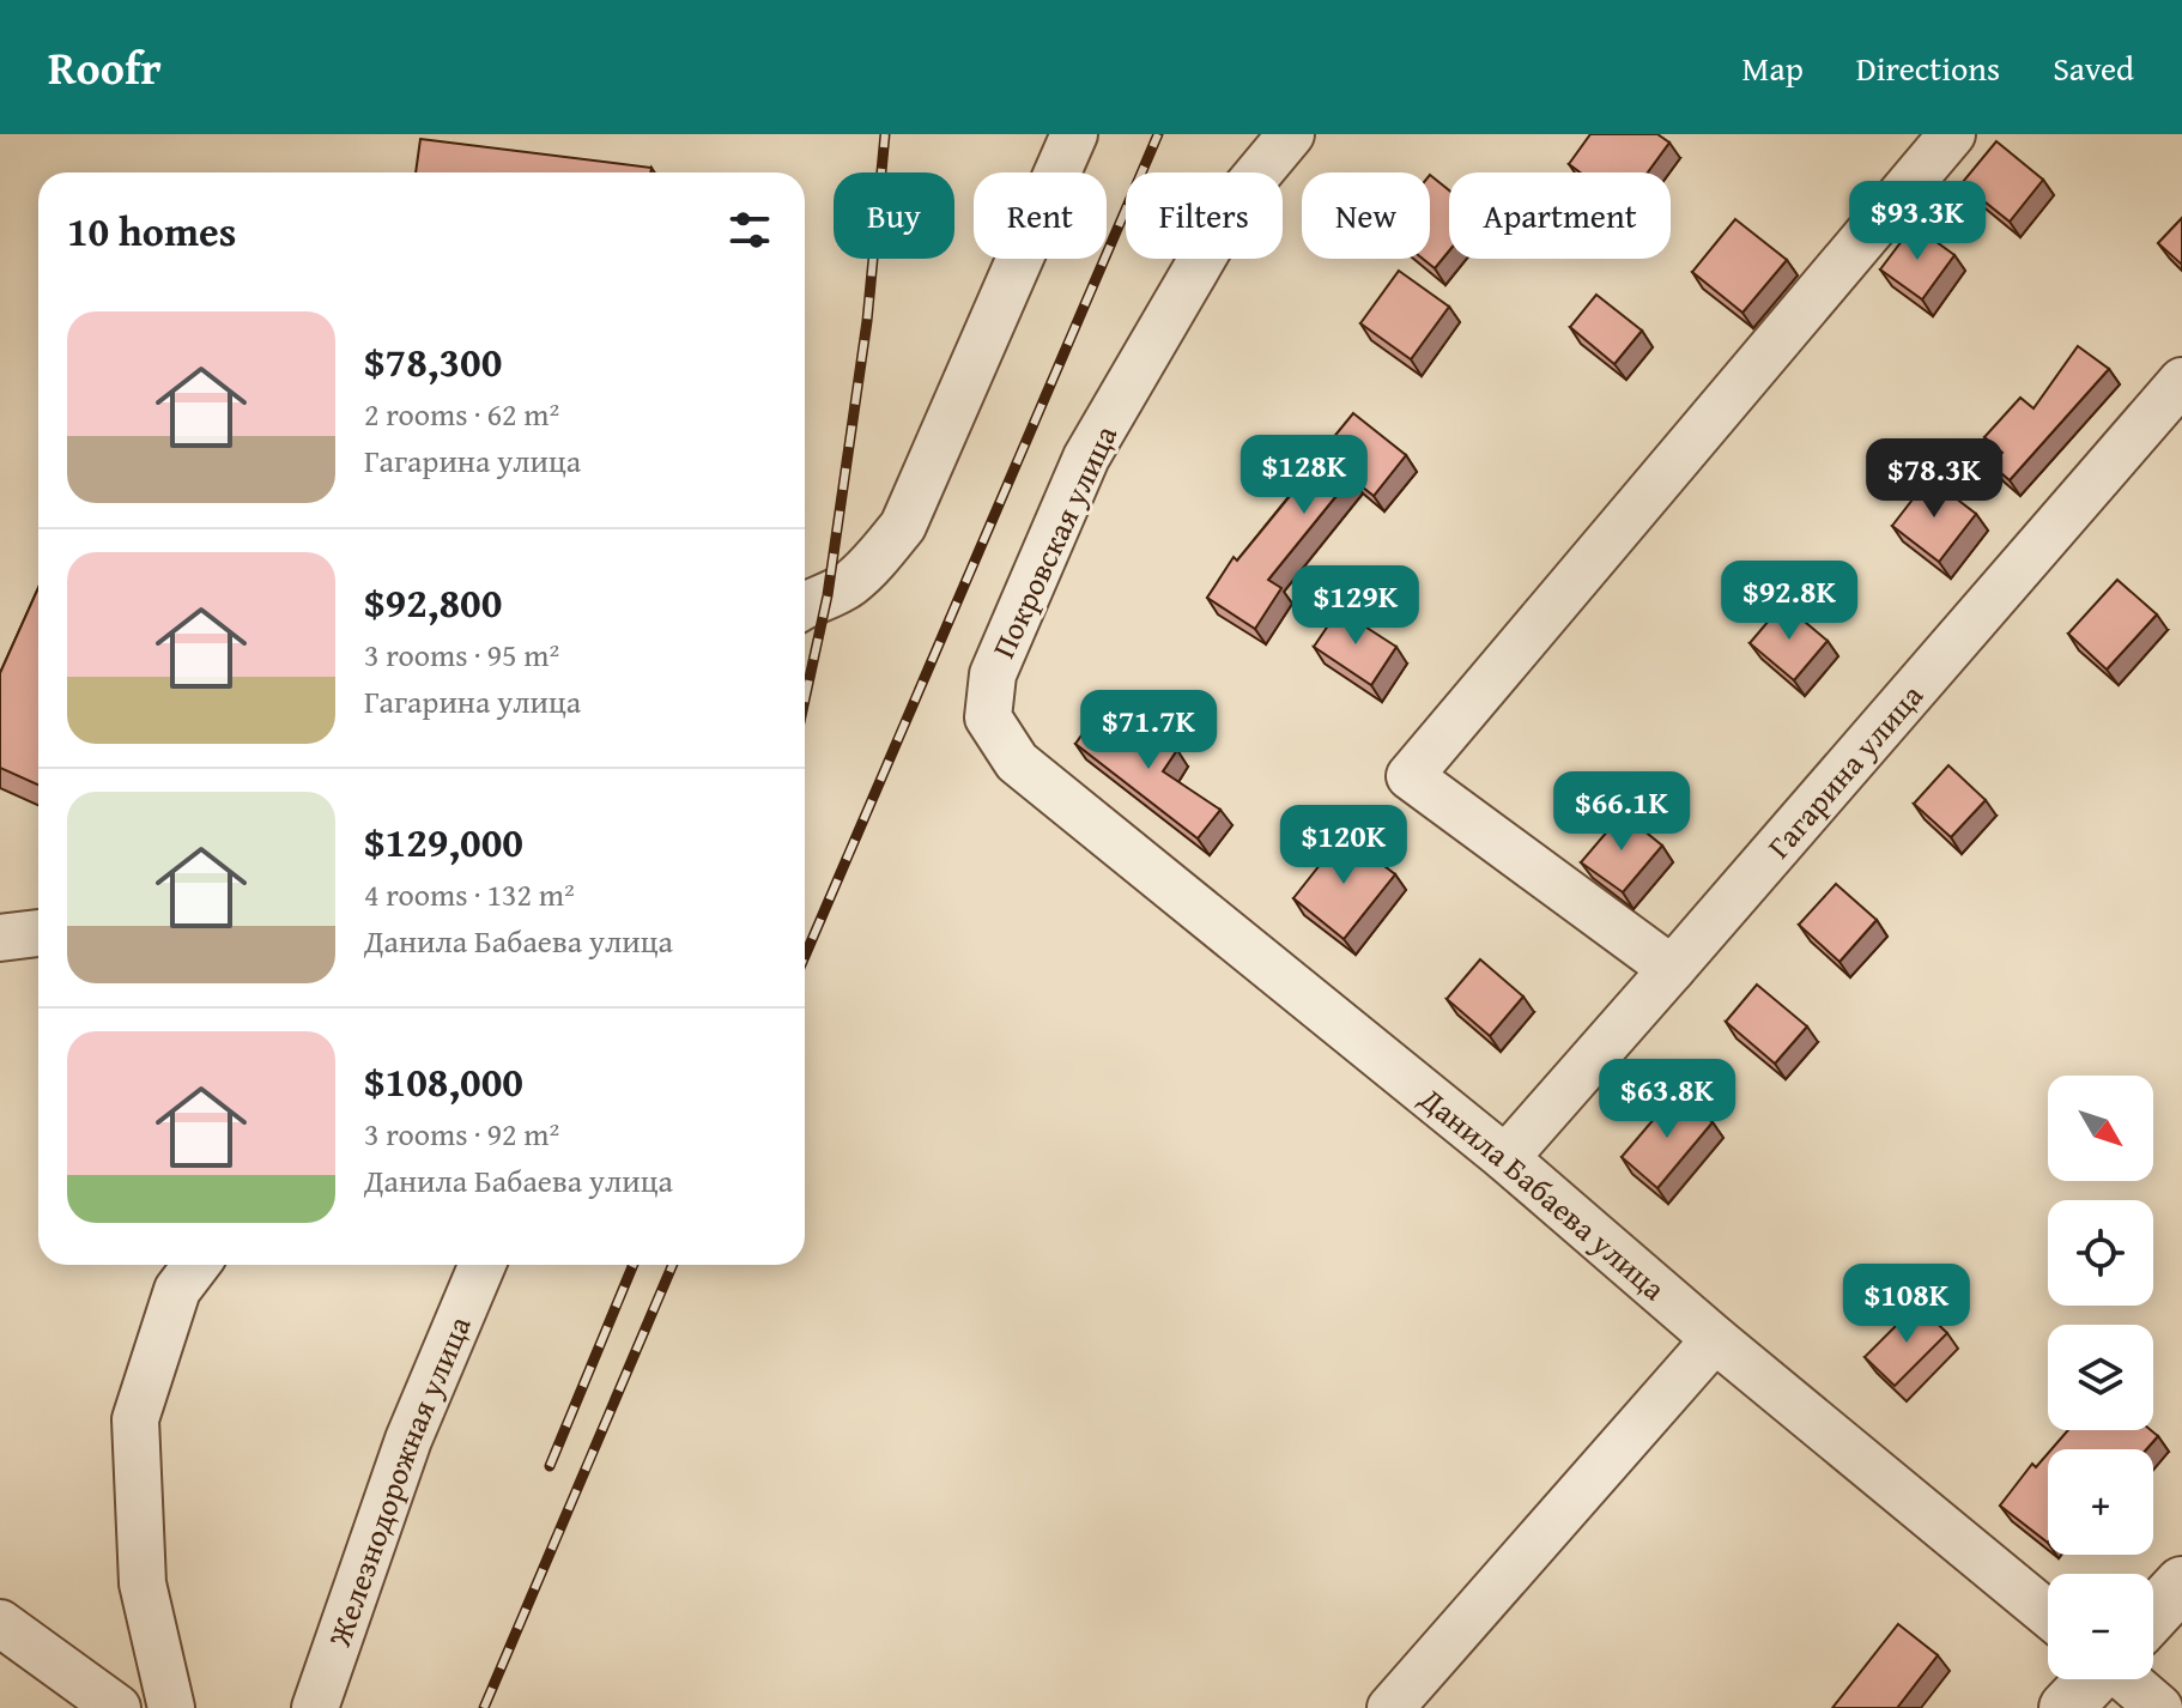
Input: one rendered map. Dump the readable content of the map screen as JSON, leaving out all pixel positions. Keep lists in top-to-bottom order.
{
  "streets": {
    "street": [
      "Покровская улица",
      "Гагарина улица",
      "Данила Бабаева улица",
      "Железнодорожная улица"
    ]
  },
  "crossings": [
    ["Покровская улица", "Данила Бабаева улица"],
    ["Гагарина улица", "Данила Бабаева улица"]
  ],
  "north": "bottom right",
  "page": {
    "header": "Roofr",
    "nav": ["Map", "Directions", "Saved"],
    "chip": [
      "Buy",
      "Rent",
      "Filters",
      "New",
      "Apartment"
    ],
    "heading": "10 homes",
    "price": [
      "$93.3K",
      "$128K",
      "$78.3K",
      "$92.8K",
      "$129K",
      "$71.7K",
      "$66.1K",
      "$120K",
      "$63.8K",
      "$108K"
    ],
    "list": [
      {
        "name": "$78,300",
        "note": "2 rooms · 62 m² · Гагарина улица"
      },
      {
        "name": "$92,800",
        "note": "3 rooms · 95 m² · Гагарина улица"
      },
      {
        "name": "$129,000",
        "note": "4 rooms · 132 m² · Данила Бабаева улица"
      },
      {
        "name": "$108,000",
        "note": "3 rooms · 92 m² · Данила Бабаева улица"
      }
    ],
    "map_buttons": ["+", "−"]
  }
}
